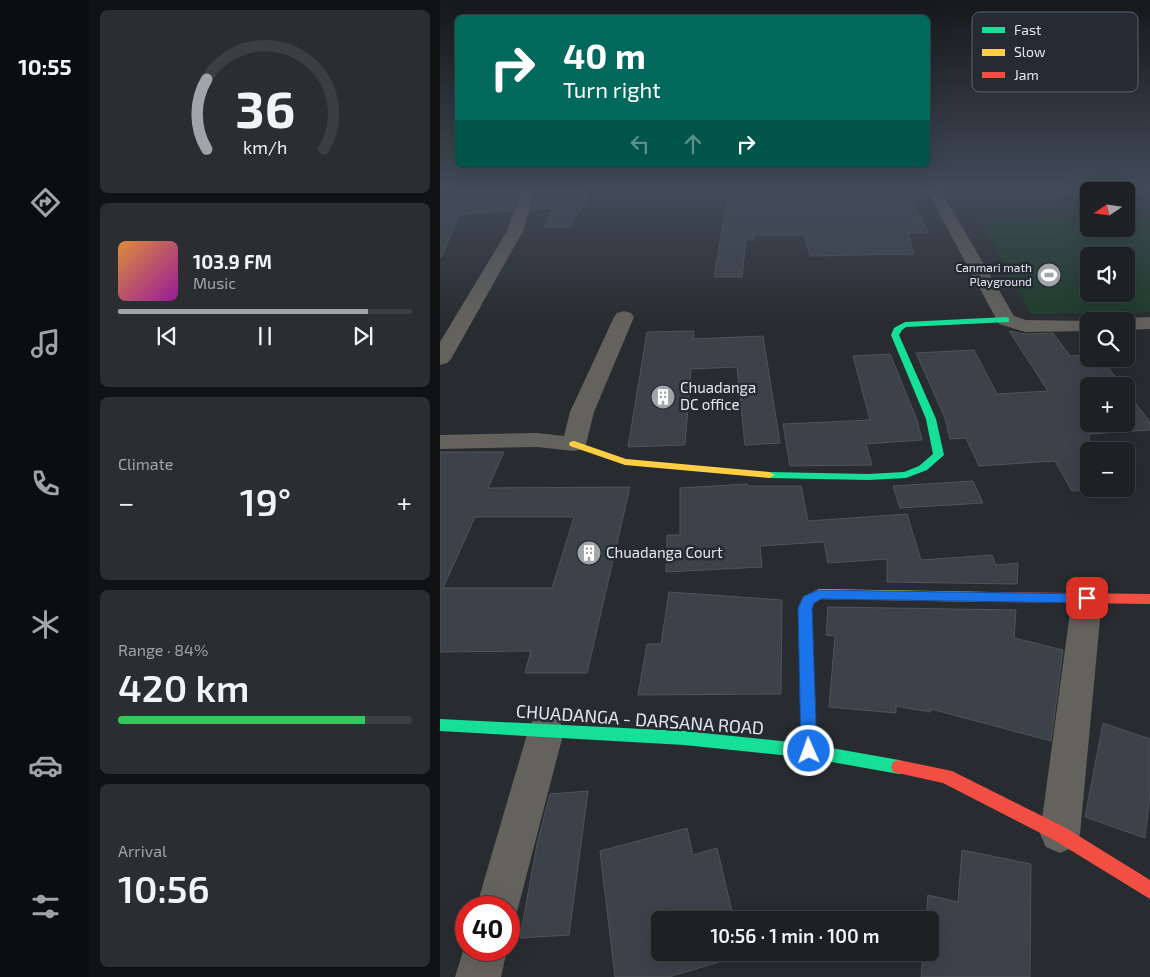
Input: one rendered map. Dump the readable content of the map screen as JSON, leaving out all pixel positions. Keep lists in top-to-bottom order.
{
  "streets": {
    "street": ["CHUADANGA - DARSANA ROAD"]
  },
  "places": {
    "sports": ["Canmari math Playground"],
    "building": ["Chuadanga DC office", "Chuadanga Court"]
  },
  "legend": ["Fast", "Slow", "Jam"],
  "north": "left",
  "page": {
    "tabs": "10:55",
    "turn": ["40 m", "Turn right"],
    "map_buttons": ["+", "−"],
    "song": ["103.9 FM", "Music"],
    "tile": [
      "Climate",
      ["Range · 84%", "420 km"],
      ["Arrival", "10:56"]
    ],
    "heat": ["−", "19°", "+"],
    "limit": "40",
    "trip": "10:56 · 1 min · 100 m",
    "gauge": ["36", "km/h"]
  }
}
